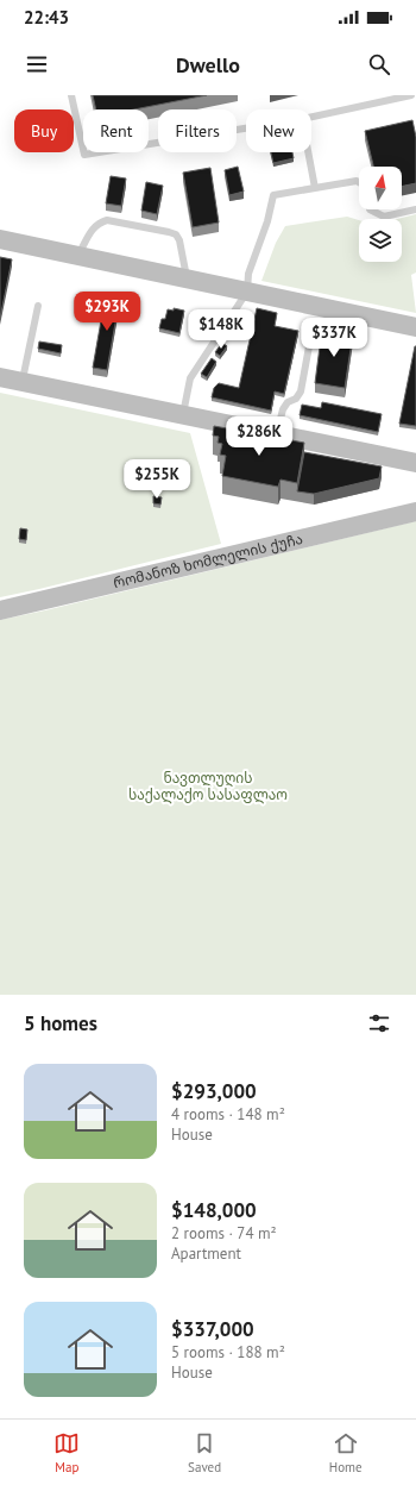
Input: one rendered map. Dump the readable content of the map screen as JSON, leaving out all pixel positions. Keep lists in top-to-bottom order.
{
  "streets": {
    "main road": ["რომანოზ ხომლელის ქუჩა"]
  },
  "parks": ["ნავთლუღის საქალაქო სასაფლაო"],
  "north": "top",
  "page": {
    "status": "22:43",
    "header": "Dwello",
    "chip": [
      "Buy",
      "Rent",
      "Filters",
      "New"
    ],
    "price": [
      "$293K",
      "$148K",
      "$337K",
      "$286K",
      "$255K"
    ],
    "heading": "5 homes",
    "list": [
      {
        "name": "$293,000",
        "note": "4 rooms · 148 m² · House"
      },
      {
        "name": "$148,000",
        "note": "2 rooms · 74 m² · Apartment"
      },
      {
        "name": "$337,000",
        "note": "5 rooms · 188 m² · House"
      }
    ],
    "tabs": ["Map", "Saved", "Home"]
  }
}
